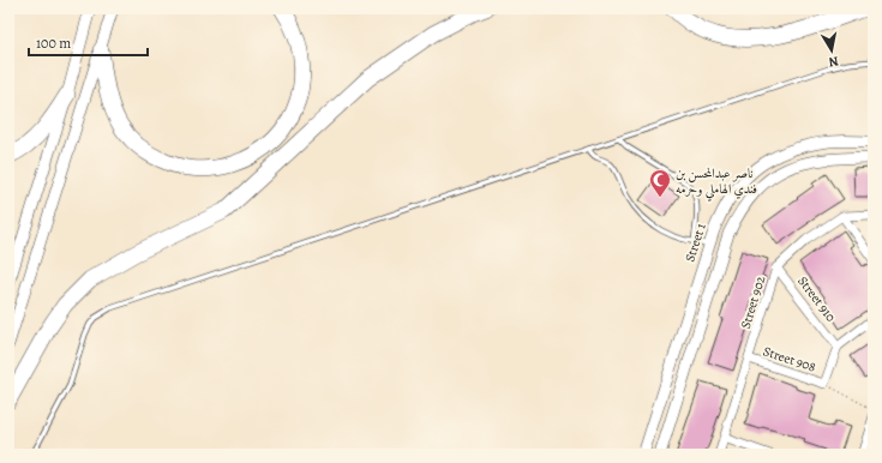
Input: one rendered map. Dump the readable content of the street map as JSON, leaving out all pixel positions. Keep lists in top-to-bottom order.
{
  "streets": {
    "street": [
      "Street 1",
      "Street 910",
      "Street 902",
      "Street 908"
    ]
  },
  "crossings": [
    ["Street 910", "Street 902"],
    ["Street 910", "Street 908"],
    ["Street 902", "Street 908"]
  ],
  "places": {
    "mosque": ["ناصر عبدالمحسن بن فندي الهاملي وحرمه"]
  },
  "scale_bar": "100 m",
  "north": "bottom"
}
